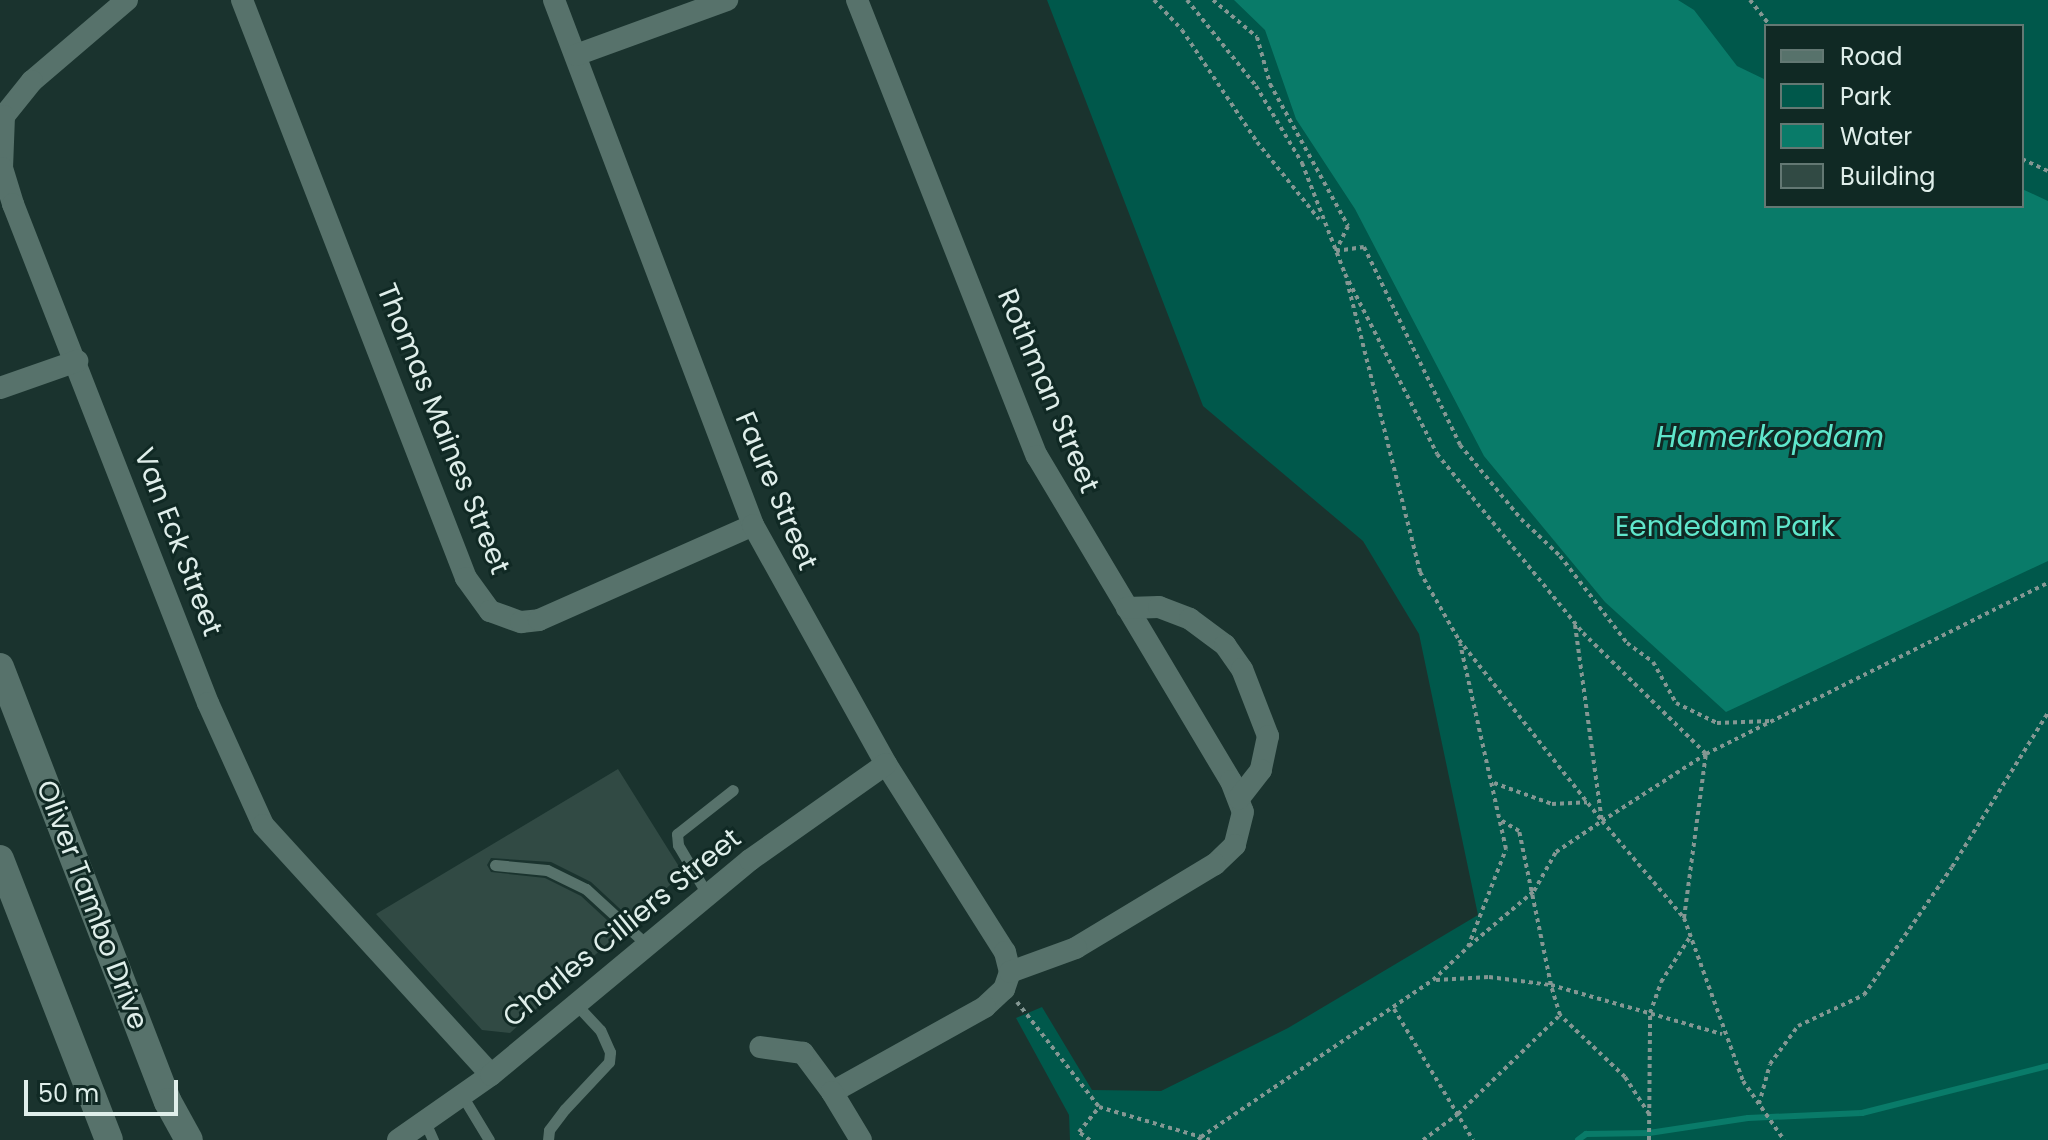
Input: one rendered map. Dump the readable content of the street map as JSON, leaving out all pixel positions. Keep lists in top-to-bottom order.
{
  "streets": {
    "street": [
      "Rothman Street",
      "Thomas Maines Street",
      "Faure Street",
      "Van Eck Street",
      "Oliver Tambo Drive",
      "Charles Cilliers Street"
    ]
  },
  "crossings": [
    ["Rothman Street", "Faure Street"],
    ["Thomas Maines Street", "Faure Street"],
    ["Faure Street", "Charles Cilliers Street"],
    ["Van Eck Street", "Charles Cilliers Street"]
  ],
  "water": ["Hamerkopdam"],
  "parks": ["Eendedam Park"],
  "legend": [
    "Road",
    "Park",
    "Water",
    "Building"
  ],
  "scale_bar": "50 m"
}
